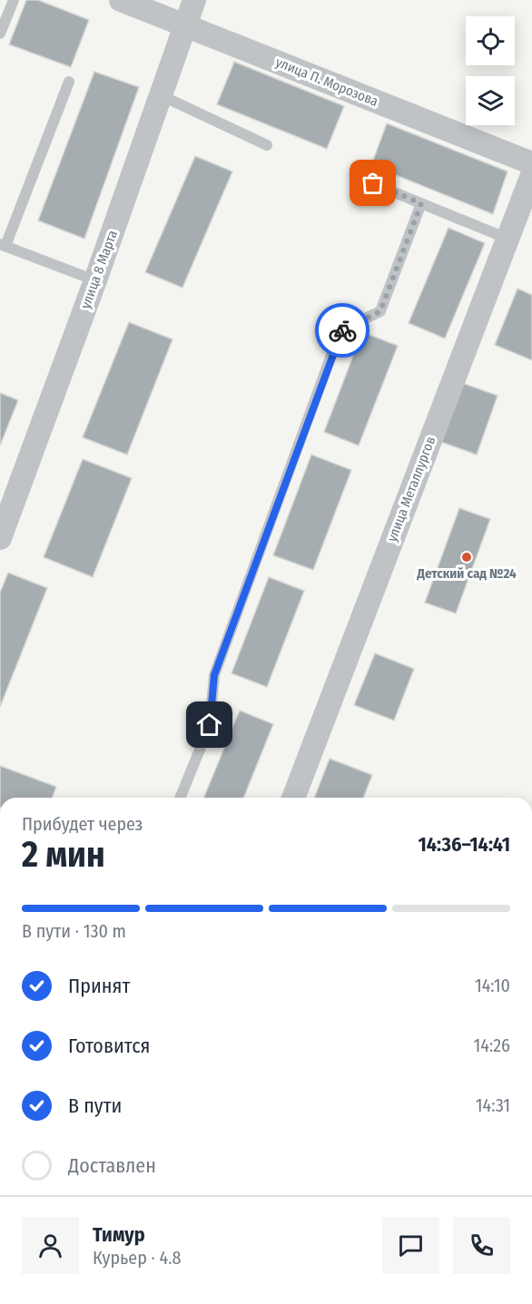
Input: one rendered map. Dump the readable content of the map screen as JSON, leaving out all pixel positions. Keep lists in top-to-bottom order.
{
  "streets": {
    "street": ["улица П. Морозова", "улица 8 Марта", "улица Металлургов"]
  },
  "crossings": [
    ["улица П. Морозова", "улица 8 Марта"]
  ],
  "places": ["Детский сад №24"],
  "page": {
    "heading": ["2 мин", "Прибудет через", "14:36–14:41"],
    "panel": ["Тимур", "Курьер · 4.8"],
    "bar": "В пути · 130 m",
    "list": [
      ["Принят", "14:10"],
      ["Готовится", "14:26"],
      ["В пути", "14:31"],
      "Доставлен"
    ]
  }
}
